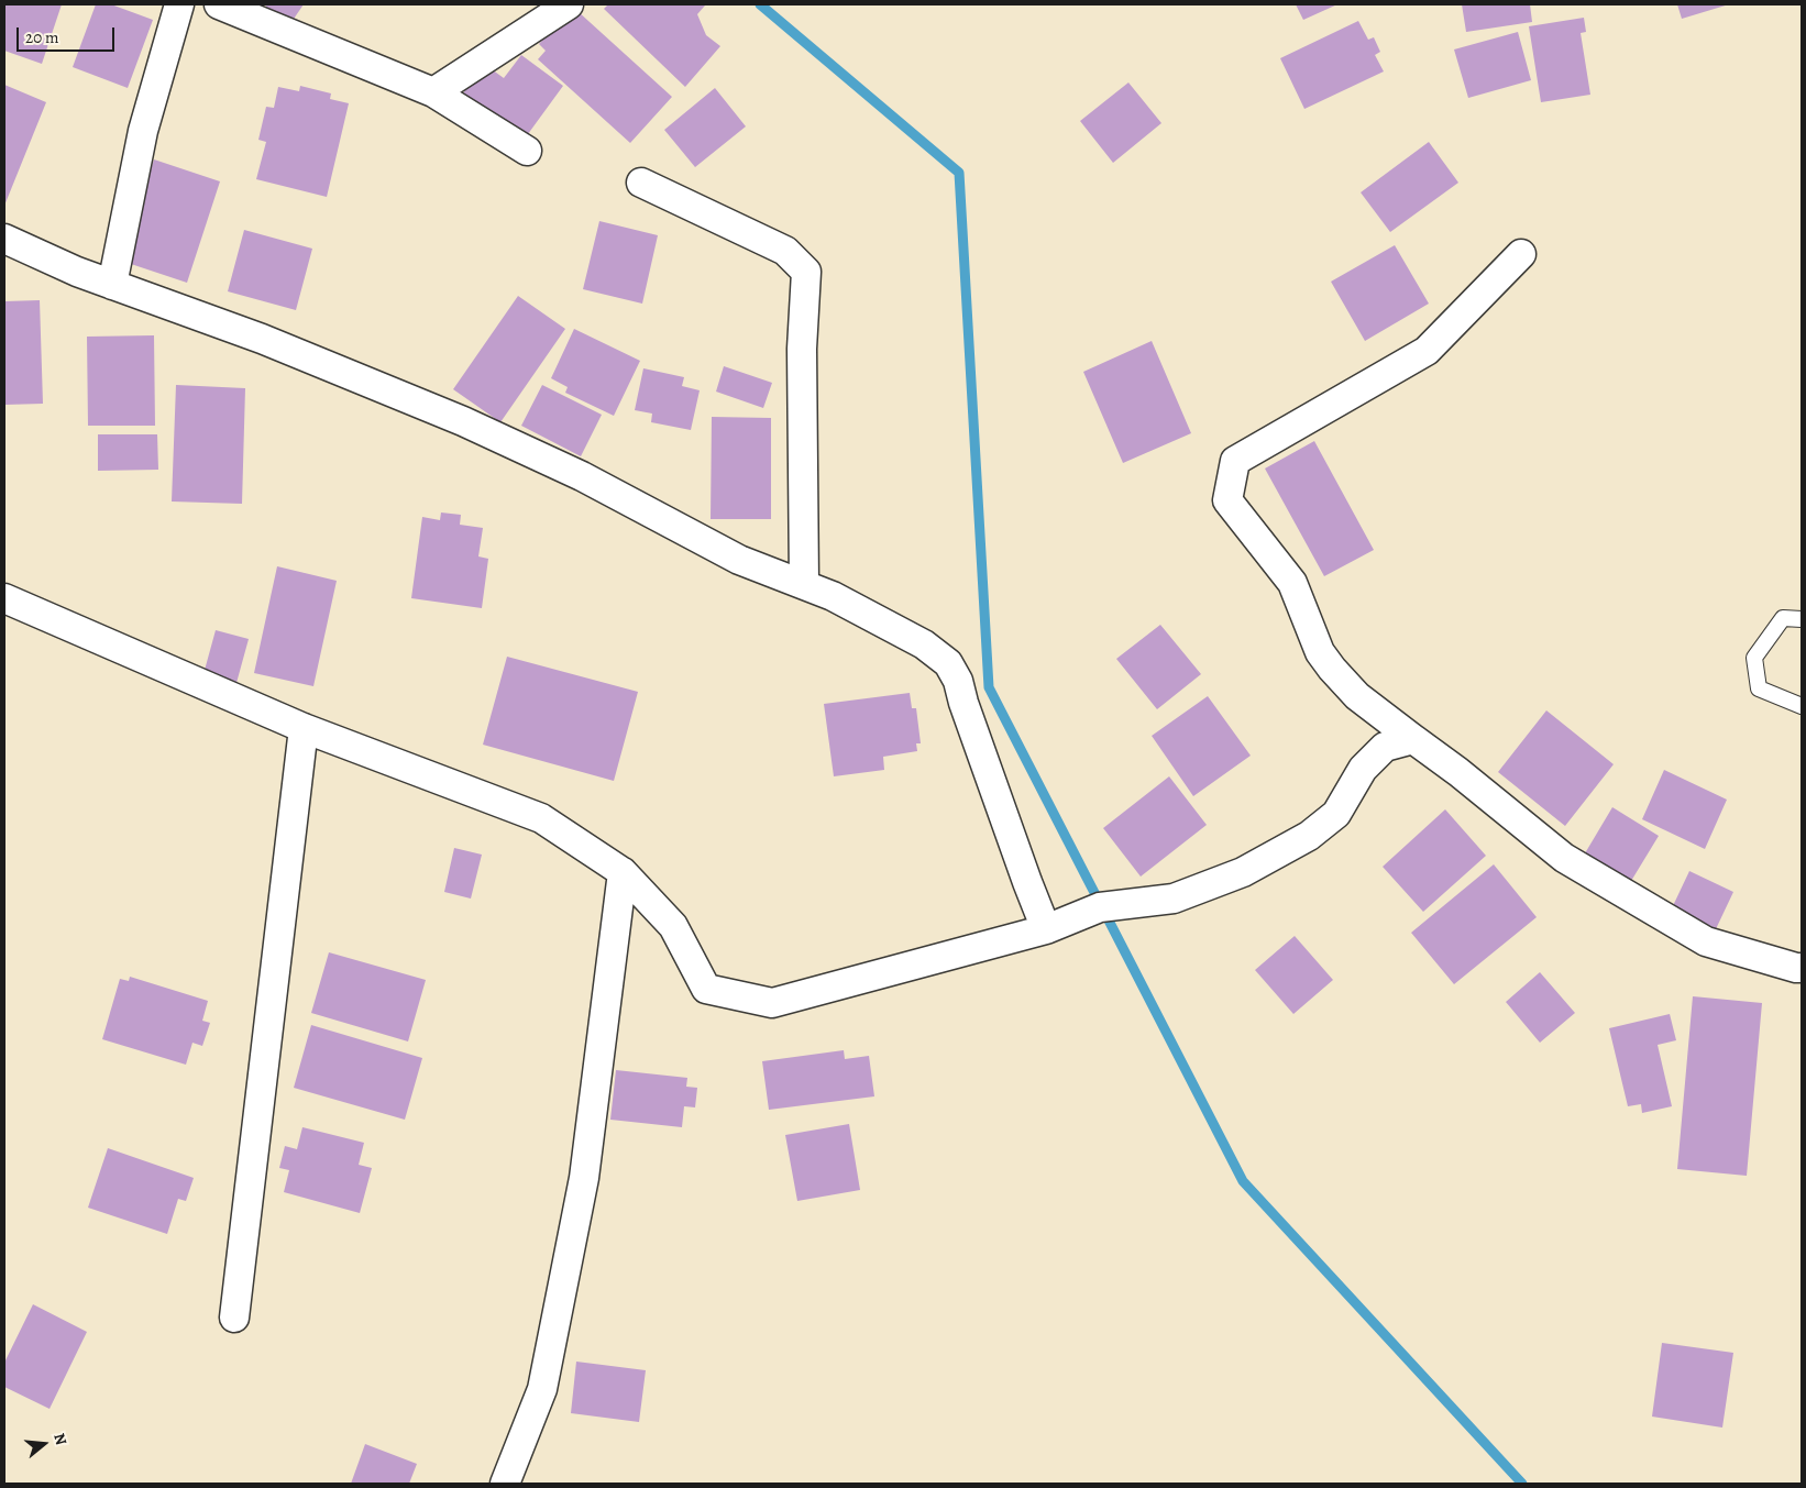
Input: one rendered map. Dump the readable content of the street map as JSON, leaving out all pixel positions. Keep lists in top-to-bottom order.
{
  "scale_bar": "20 m",
  "north": "right"
}
